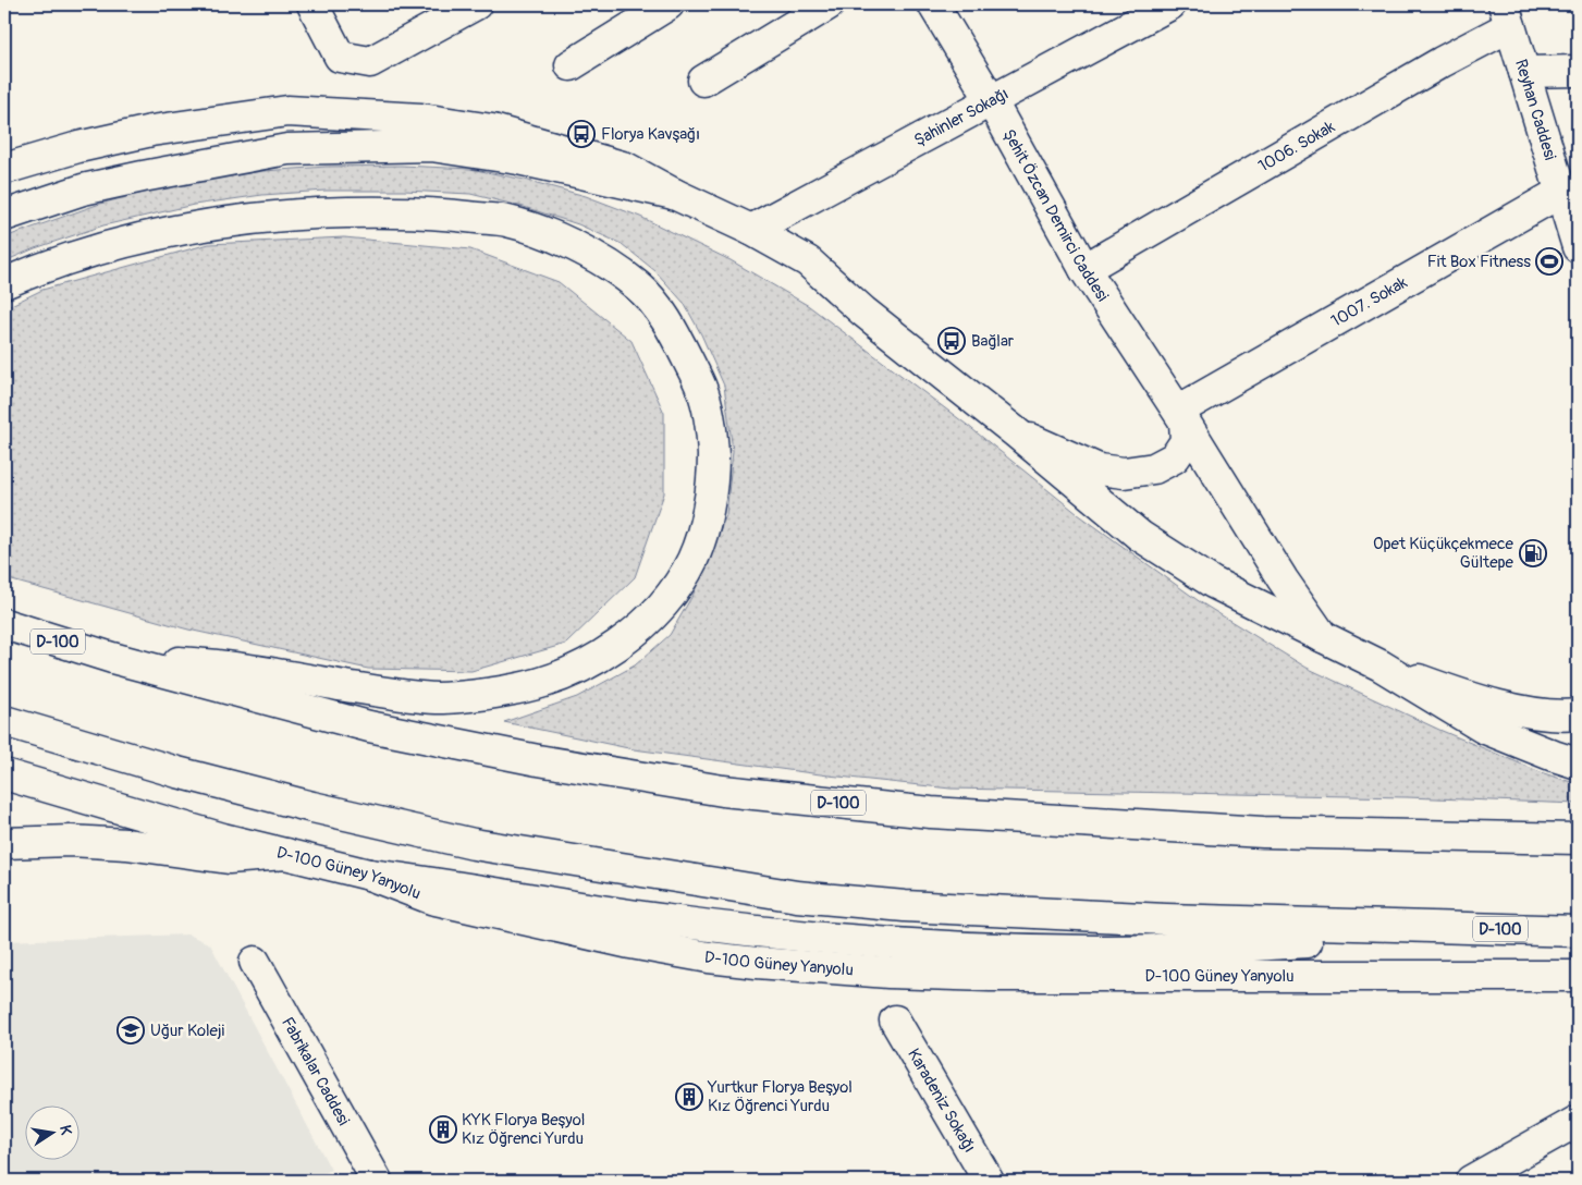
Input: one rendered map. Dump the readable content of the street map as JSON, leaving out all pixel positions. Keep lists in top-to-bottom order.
{
  "streets": {
    "main road": [
      "Reyhan Caddesi",
      "Şahinler Sokağı",
      "1006. Sokak",
      "Şehit Özcan Demirci Caddesi",
      "1007. Sokak",
      "D-100",
      "D-100 Güney Yanyolu",
      "Fabrikalar Caddesi",
      "Karadeniz Sokağı"
    ]
  },
  "crossings": [
    ["Reyhan Caddesi", "1006. Sokak"],
    ["Reyhan Caddesi", "1007. Sokak"],
    ["Şahinler Sokağı", "Şehit Özcan Demirci Caddesi"],
    ["1006. Sokak", "Şehit Özcan Demirci Caddesi"],
    ["Şehit Özcan Demirci Caddesi", "1007. Sokak"]
  ],
  "places": {
    "bus stop": ["Florya Kavşağı", "Bağlar"],
    "sports": ["Fit Box Fitness"],
    "fuel station": ["Opet Küçükçekmece Gültepe"],
    "school or university": ["Uğur Koleji"],
    "building": ["Yurtkur Florya Beşyol Kız Öğrenci Yurdu", "KYK Florya Beşyol Kız Öğrenci Yurdu"]
  },
  "north": "right"
}
